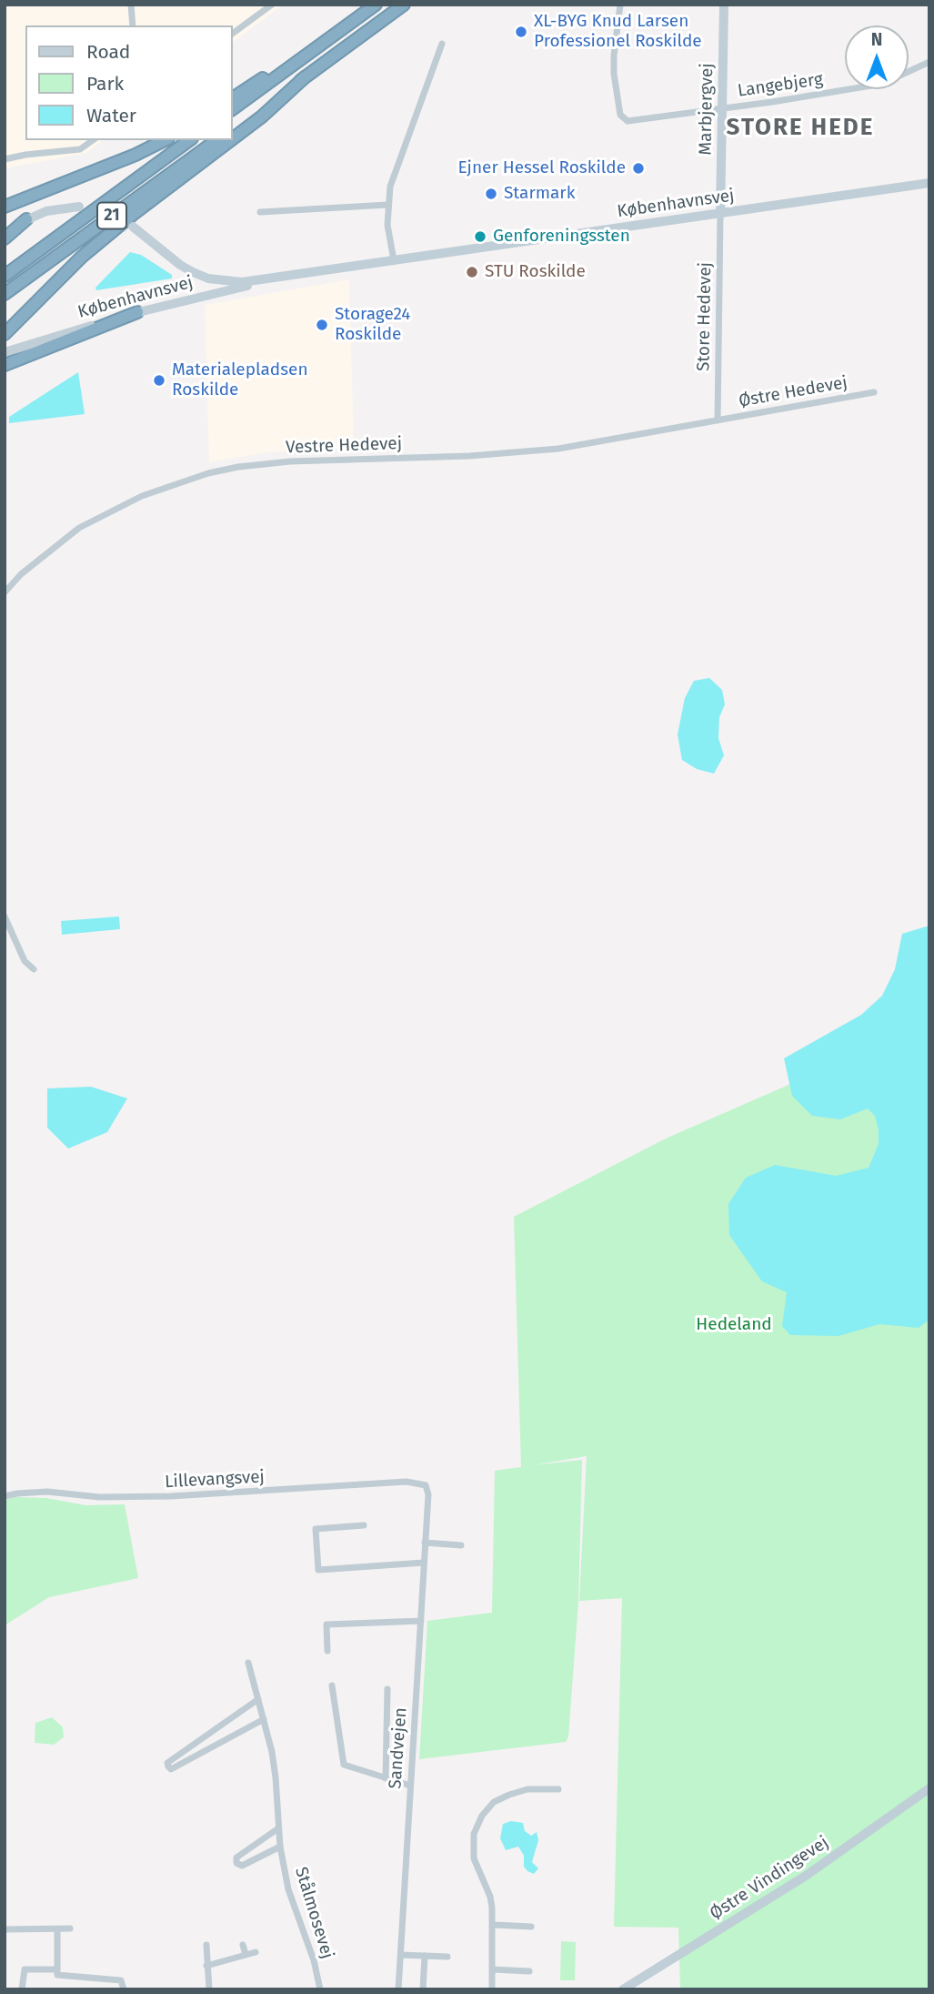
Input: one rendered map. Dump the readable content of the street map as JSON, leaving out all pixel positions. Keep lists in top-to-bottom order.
{
  "streets": {
    "highway": ["21"],
    "main road": ["Marbjergvej", "Københavnsvej", "Østre Vindingevej"],
    "street": [
      "Langebjerg",
      "Store Hedevej",
      "Østre Hedevej",
      "Vestre Hedevej",
      "Lillevangsvej",
      "Sandvejen",
      "Stålmosevej"
    ]
  },
  "crossings": [
    ["Langebjerg", "Marbjergvej"],
    ["Marbjergvej", "Københavnsvej"],
    ["Marbjergvej", "Store Hedevej"],
    ["Københavnsvej", "Store Hedevej"],
    ["Store Hedevej", "Østre Hedevej"],
    ["Store Hedevej", "Vestre Hedevej"],
    ["Østre Hedevej", "Vestre Hedevej"],
    ["Lillevangsvej", "Sandvejen"]
  ],
  "districts": ["STORE HEDE"],
  "parks": ["Hedeland"],
  "places": [
    "XL-BYG Knud Larsen Professionel Roskilde",
    "Ejner Hessel Roskilde",
    "Starmark",
    "Genforeningssten",
    "STU Roskilde",
    "Storage24 Roskilde",
    "Materialepladsen Roskilde"
  ],
  "legend": ["Road", "Park", "Water"],
  "north": "top"
}
